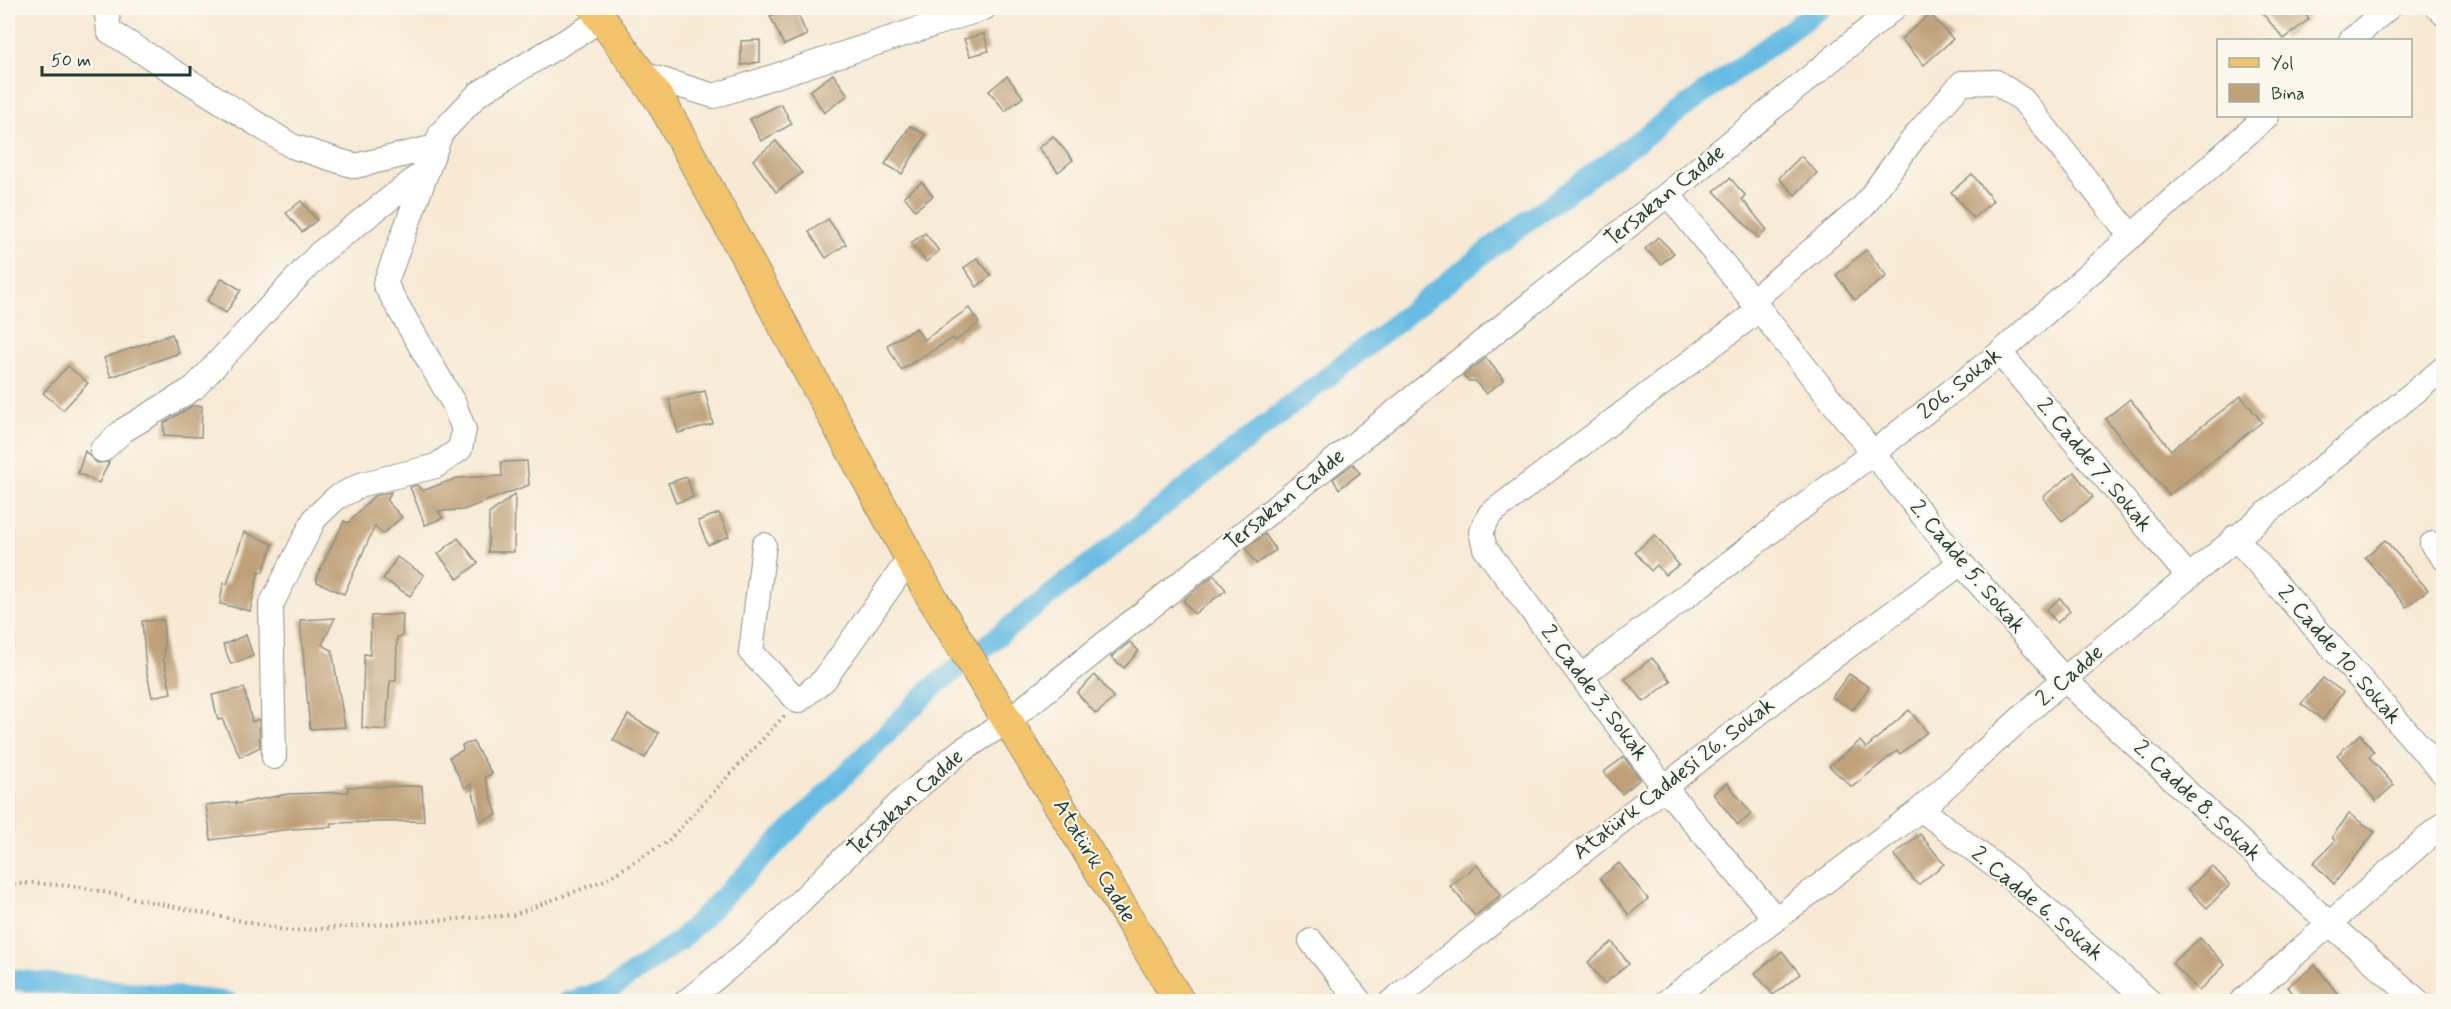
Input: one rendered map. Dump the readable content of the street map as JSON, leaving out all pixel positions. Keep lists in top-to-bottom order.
{
  "streets": {
    "main road": ["Atatürk Cadde"],
    "street": [
      "Tersakan Cadde",
      "206. Sokak",
      "2. Cadde 7. Sokak",
      "2. Cadde 5. Sokak",
      "2. Cadde 10. Sokak",
      "2. Cadde",
      "2. Cadde 3. Sokak",
      "Atatürk Caddesi 26. Sokak",
      "2. Cadde 8. Sokak",
      "2. Cadde 6. Sokak"
    ]
  },
  "crossings": [
    ["Tersakan Cadde", "Atatürk Cadde"],
    ["206. Sokak", "2. Cadde 7. Sokak"],
    ["206. Sokak", "2. Cadde 5. Sokak"],
    ["206. Sokak", "2. Cadde 3. Sokak"],
    ["2. Cadde 7. Sokak", "2. Cadde"],
    ["2. Cadde 5. Sokak", "2. Cadde"],
    ["2. Cadde 5. Sokak", "Atatürk Caddesi 26. Sokak"],
    ["2. Cadde 5. Sokak", "2. Cadde 8. Sokak"],
    ["2. Cadde 10. Sokak", "2. Cadde"],
    ["2. Cadde", "2. Cadde 3. Sokak"],
    ["2. Cadde", "2. Cadde 8. Sokak"],
    ["2. Cadde", "2. Cadde 6. Sokak"],
    ["2. Cadde 3. Sokak", "Atatürk Caddesi 26. Sokak"]
  ],
  "legend": ["Yol", "Bina"],
  "scale_bar": "50 m"
}
